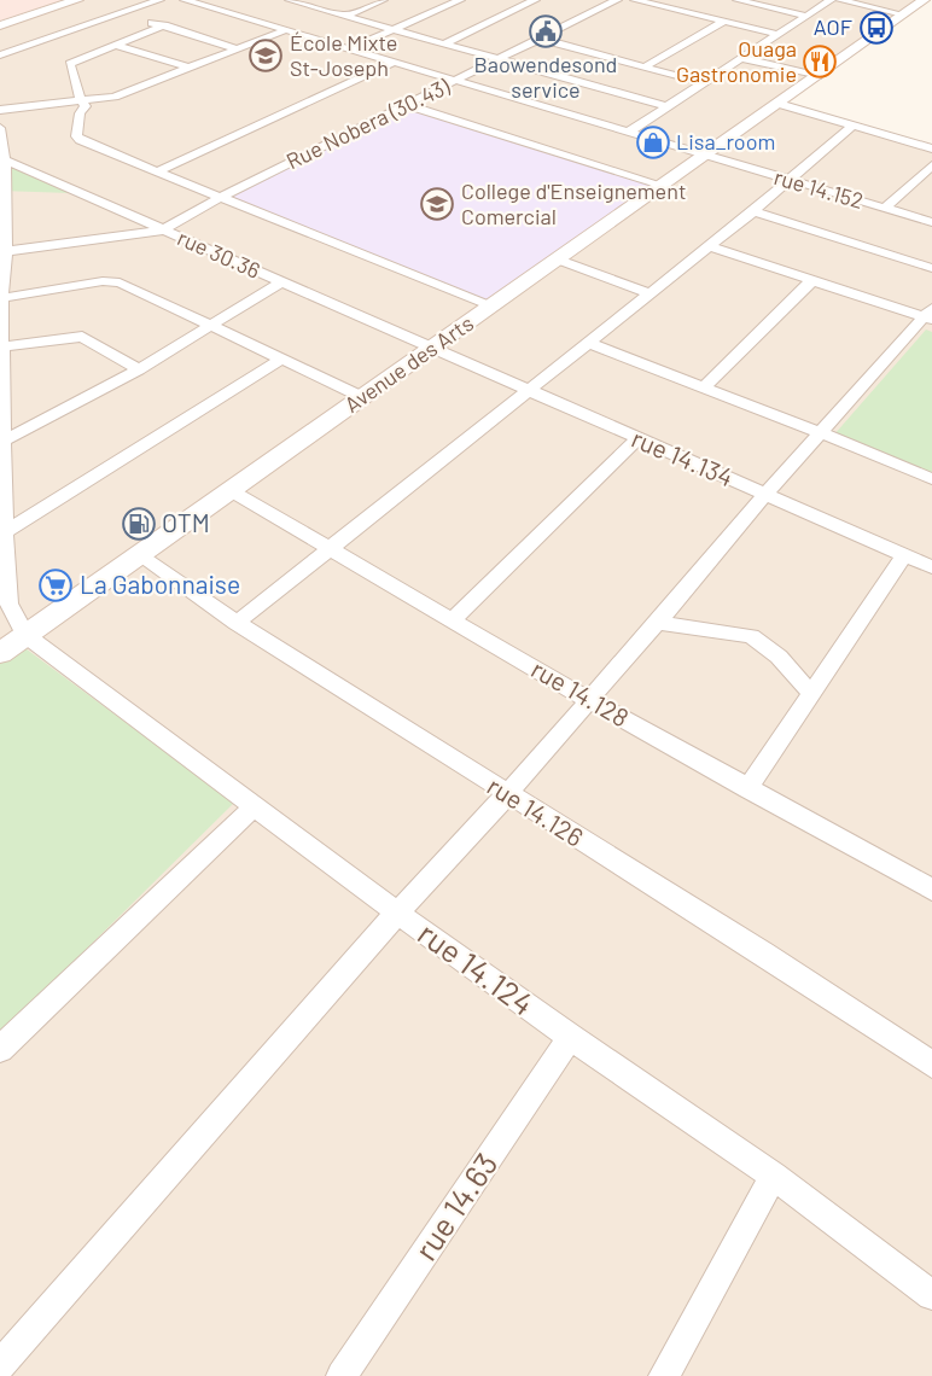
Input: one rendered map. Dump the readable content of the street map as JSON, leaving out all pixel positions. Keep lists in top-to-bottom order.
{
  "streets": {
    "street": [
      "Rue Nobera (30.43)",
      "rue 14.152",
      "rue 30.36",
      "Avenue des Arts",
      "rue 14.134",
      "rue 14.128",
      "rue 14.126",
      "rue 14.124",
      "rue 14.63"
    ]
  },
  "crossings": [
    ["Rue Nobera (30.43)", "rue 14.152"],
    ["Rue Nobera (30.43)", "rue 30.36"],
    ["rue 14.152", "Avenue des Arts"],
    ["rue 30.36", "Avenue des Arts"],
    ["rue 30.36", "rue 14.134"],
    ["Avenue des Arts", "rue 14.134"],
    ["Avenue des Arts", "rue 14.128"],
    ["Avenue des Arts", "rue 14.126"],
    ["Avenue des Arts", "rue 14.124"],
    ["rue 14.124", "rue 14.63"]
  ],
  "places": {
    "bus stop": ["AOF"],
    "public building": ["Baowendesond service"],
    "school or university": ["École Mixte St-Joseph", "College d'Enseignement Comercial"],
    "restaurant": ["Ouaga Gastronomie"],
    "shop": ["Lisa_room"],
    "fuel station": ["OTM"],
    "supermarket": ["La Gabonnaise"]
  }
}
